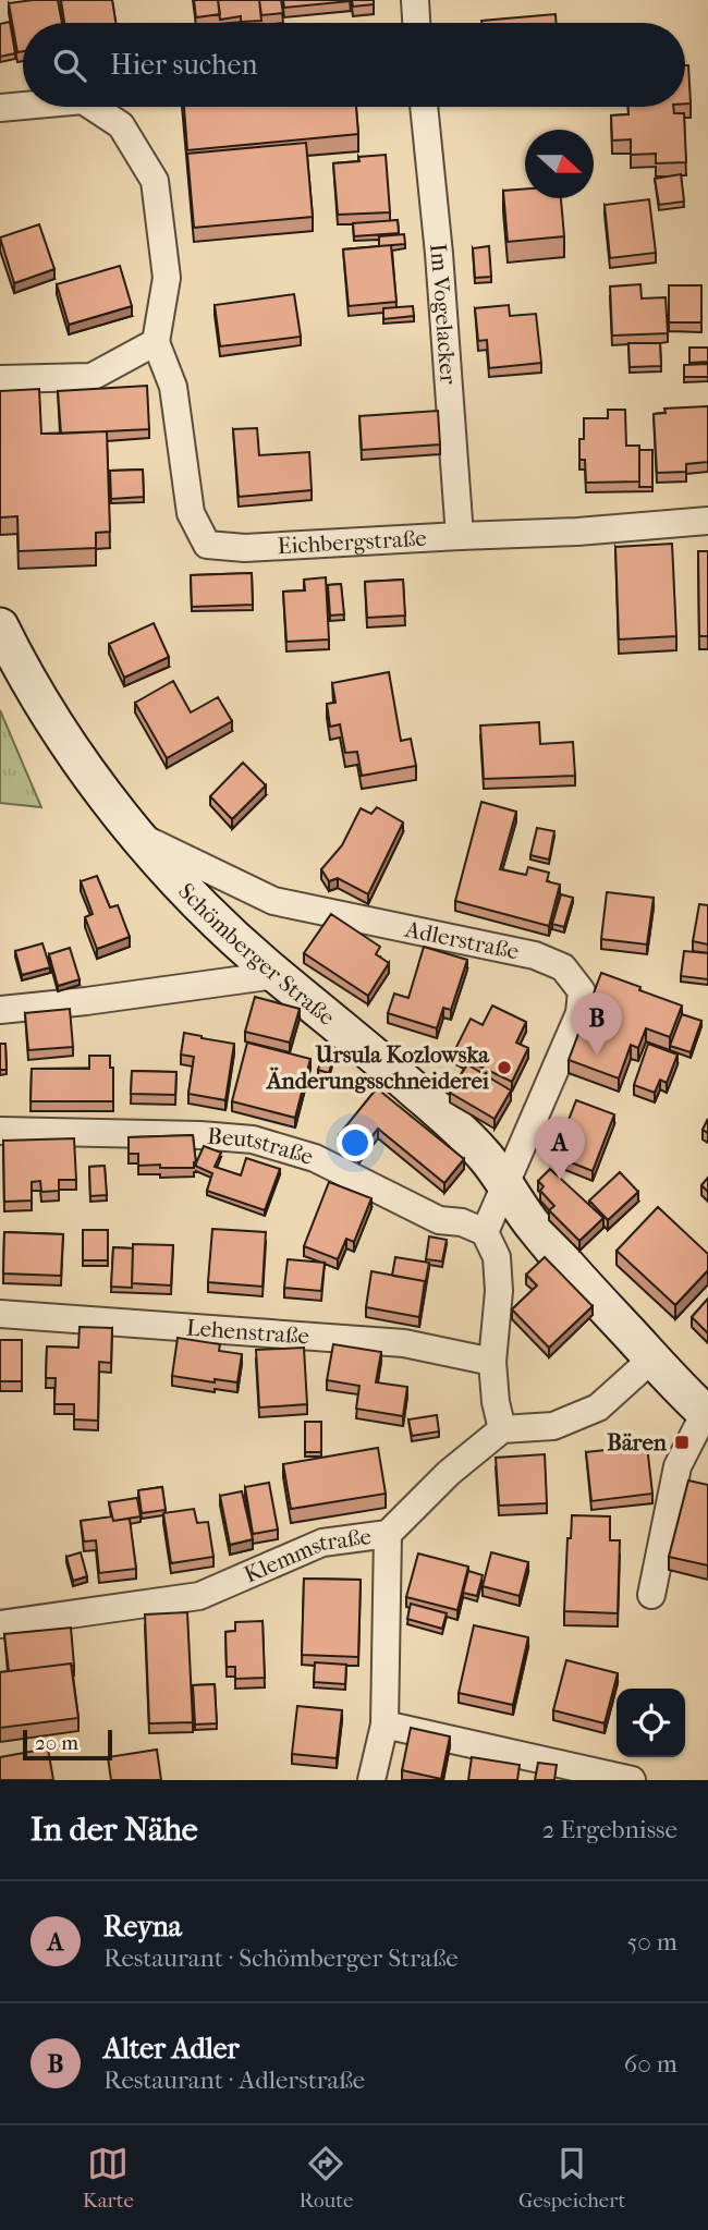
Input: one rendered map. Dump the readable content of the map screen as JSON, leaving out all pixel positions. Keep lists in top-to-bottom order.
{
  "streets": {
    "main road": ["Schömberger Straße"],
    "street": [
      "Im Vogelacker",
      "Eichbergstraße",
      "Adlerstraße",
      "Beutstraße",
      "Lehenstraße",
      "Klemmstraße"
    ]
  },
  "crossings": [
    ["Im Vogelacker", "Eichbergstraße"],
    ["Adlerstraße", "Schömberger Straße"],
    ["Adlerstraße", "Beutstraße"]
  ],
  "places": {
    "other": ["Ursula Kozlowska Änderungsschneiderei"],
    "transit": ["Bären"]
  },
  "scale_bar": "20 m",
  "north": "right",
  "page": {
    "search": "Hier suchen",
    "pins": ["B", "A"],
    "scale": "20 m",
    "heading": ["In der Nähe", "2 Ergebnisse"],
    "list": [
      {
        "mark": "A",
        "name": "Reyna",
        "note": "Restaurant · Schömberger Straße",
        "value": "50 m"
      },
      {
        "mark": "B",
        "name": "Alter Adler",
        "note": "Restaurant · Adlerstraße",
        "value": "60 m"
      }
    ],
    "nav": ["Karte", "Route", "Gespeichert"]
  }
}
